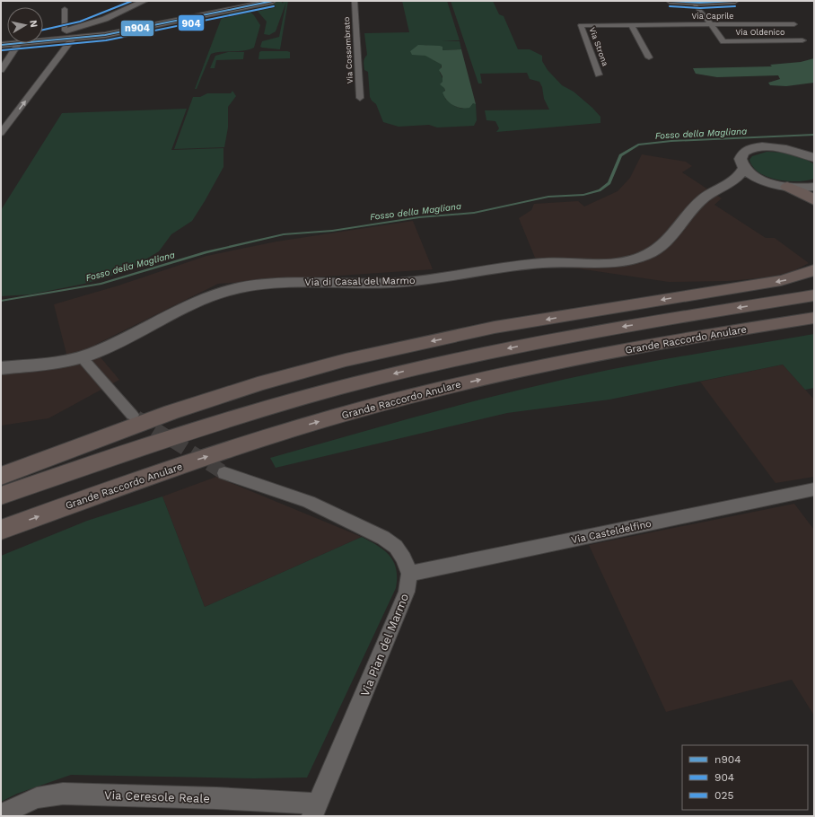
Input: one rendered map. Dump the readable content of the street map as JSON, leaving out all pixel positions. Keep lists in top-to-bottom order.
{
  "streets": {
    "highway": ["Grande Raccordo Anulare"],
    "main road": ["Via di Casal del Marmo"],
    "street": [
      "Via Caprile",
      "Via Oldenico",
      "Via Strona",
      "Via Cossombrato",
      "Via Casteldelfino",
      "Via Pian del Marmo",
      "Via Ceresole Reale"
    ]
  },
  "crossings": [
    ["Via Caprile", "Via Oldenico"],
    ["Via Caprile", "Via Strona"],
    ["Via Casteldelfino", "Via Pian del Marmo"],
    ["Via Pian del Marmo", "Via Ceresole Reale"]
  ],
  "water": ["Fosso della Magliana"],
  "lines": ["transit line n904", "transit line 025", "transit line 904"],
  "legend": ["n904", "904", "025"],
  "north": "right"
}
